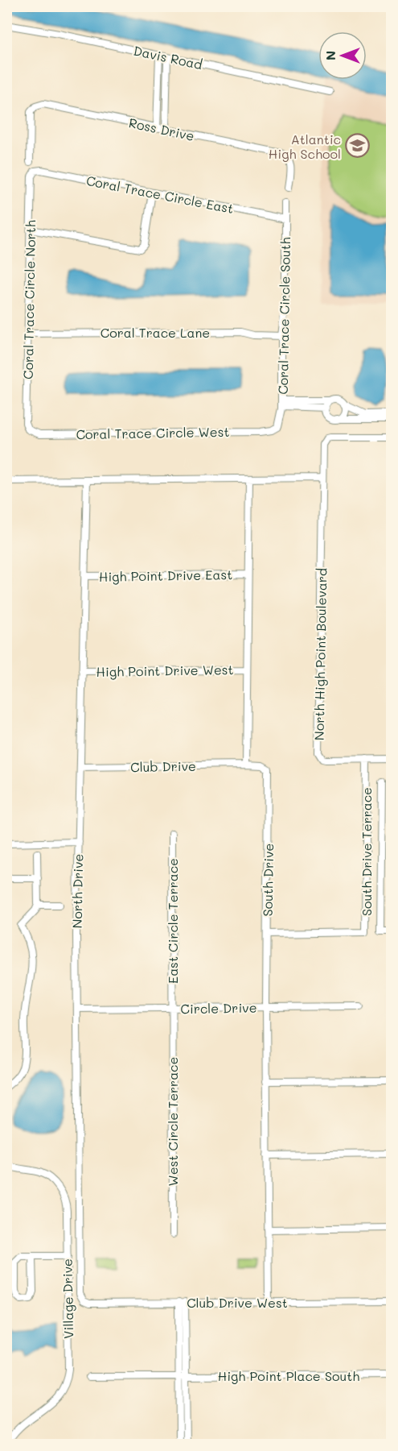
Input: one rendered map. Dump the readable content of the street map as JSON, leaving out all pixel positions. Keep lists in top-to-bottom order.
{
  "streets": {
    "street": [
      "Davis Road",
      "Ross Drive",
      "Coral Trace Circle East",
      "Coral Trace Circle North",
      "Coral Trace Circle South",
      "Coral Trace Lane",
      "Coral Trace Circle West",
      "High Point Drive East",
      "North High Point Boulevard",
      "High Point Drive West",
      "Club Drive",
      "South Drive Terrace",
      "South Drive",
      "North Drive",
      "East Circle Terrace",
      "Circle Drive",
      "West Circle Terrace",
      "Village Drive",
      "Club Drive West",
      "High Point Place South"
    ]
  },
  "crossings": [
    ["Coral Trace Circle East", "Coral Trace Circle North"],
    ["Coral Trace Circle East", "Coral Trace Circle South"],
    ["Coral Trace Circle North", "Coral Trace Lane"],
    ["Coral Trace Circle North", "Coral Trace Circle West"],
    ["Coral Trace Circle South", "Coral Trace Lane"],
    ["Coral Trace Circle South", "Coral Trace Circle West"],
    ["High Point Drive East", "North Drive"],
    ["North High Point Boulevard", "South Drive Terrace"],
    ["High Point Drive West", "North Drive"],
    ["Club Drive", "South Drive"],
    ["Club Drive", "North Drive"],
    ["South Drive Terrace", "South Drive"],
    ["South Drive", "Circle Drive"],
    ["South Drive", "Club Drive West"],
    ["North Drive", "Circle Drive"],
    ["North Drive", "Club Drive West"],
    ["East Circle Terrace", "Circle Drive"],
    ["East Circle Terrace", "West Circle Terrace"],
    ["Circle Drive", "West Circle Terrace"]
  ],
  "places": {
    "school or university": ["Atlantic High School"]
  },
  "north": "left"
}
